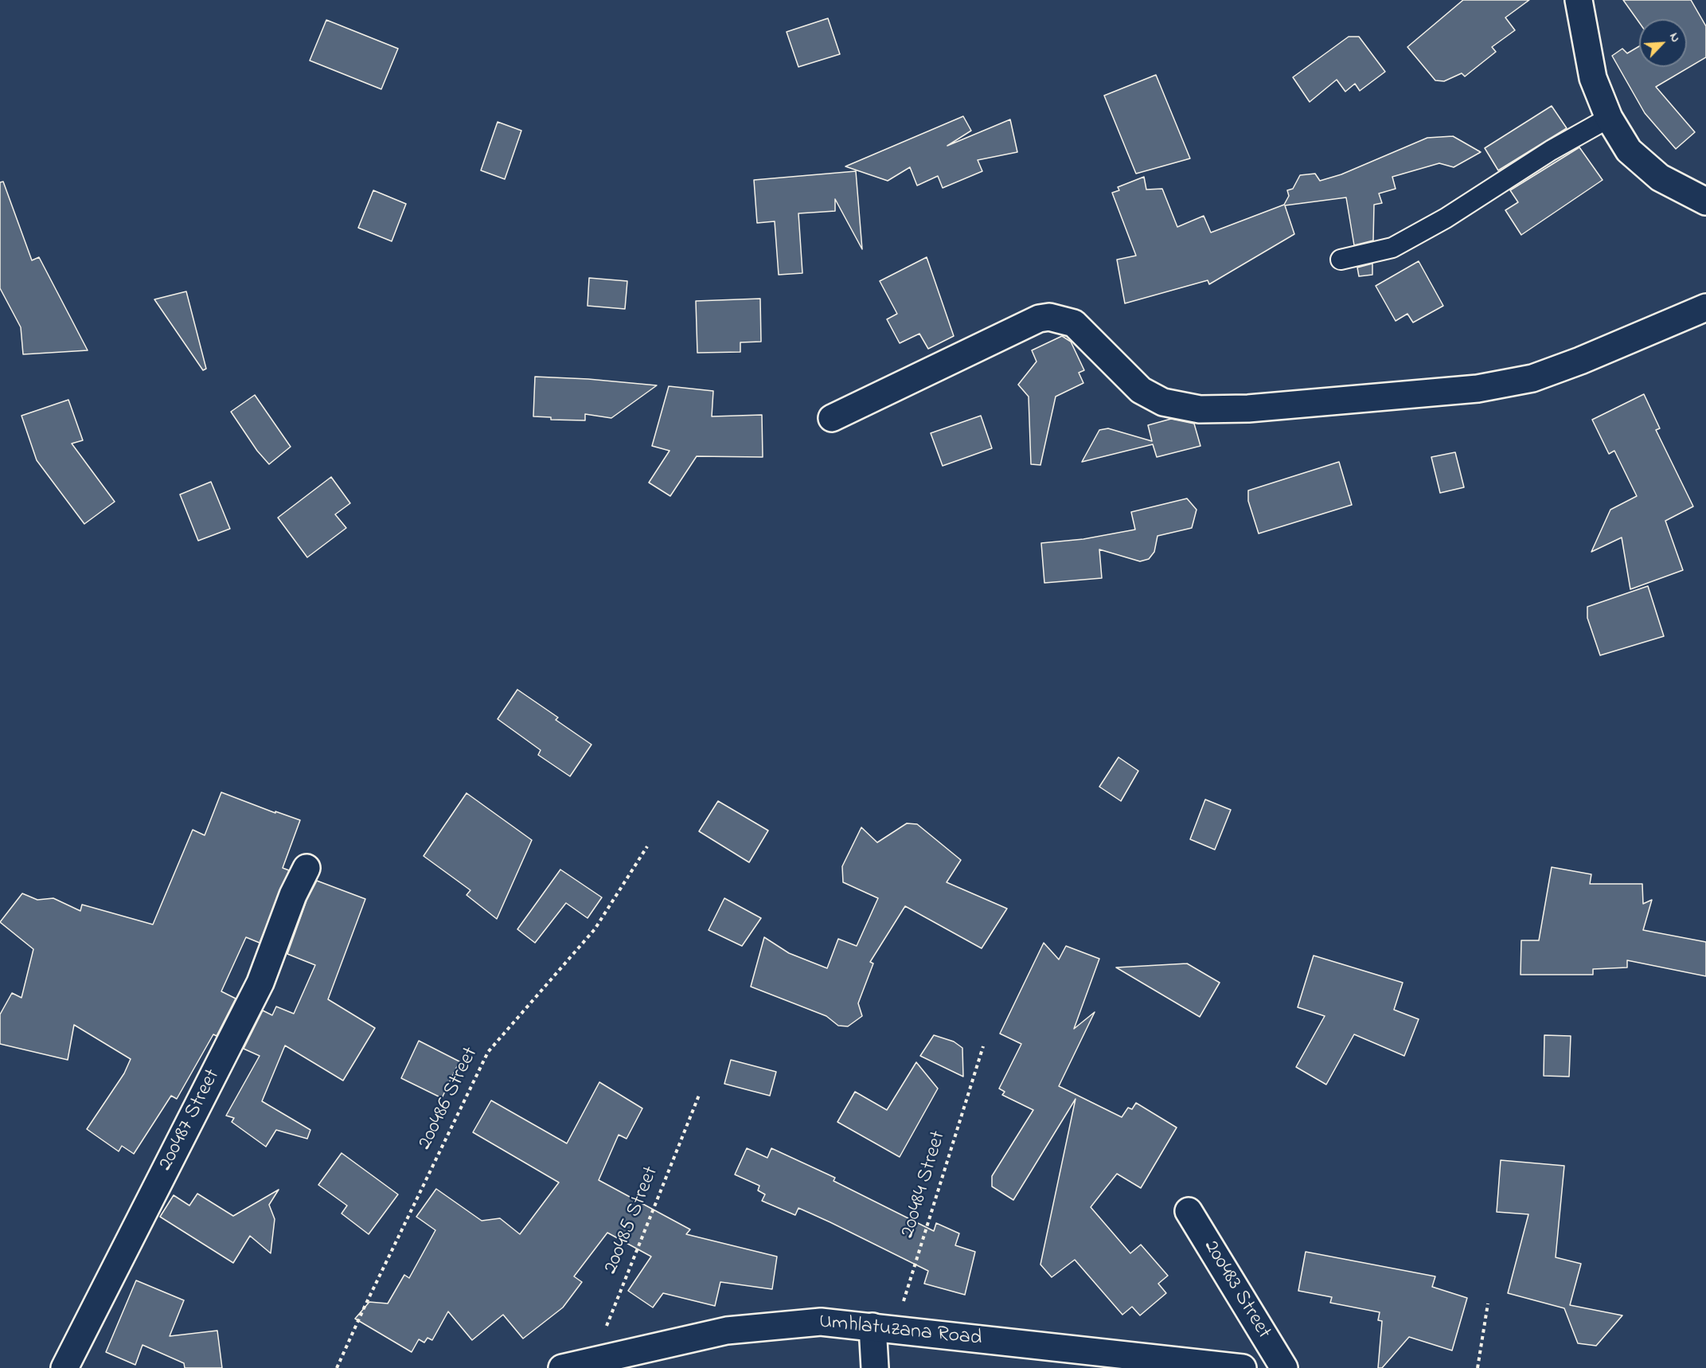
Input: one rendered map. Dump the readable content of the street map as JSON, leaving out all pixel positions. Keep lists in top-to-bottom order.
{
  "streets": {
    "street": ["200487 Street", "200483 Street", "Umhlatuzana Road"],
    "path": ["200486 Street", "200484 Street", "200485 Street"]
  },
  "crossings": [
    ["200484 Street", "Umhlatuzana Road"],
    ["200485 Street", "Umhlatuzana Road"]
  ],
  "north": "top right"
}
